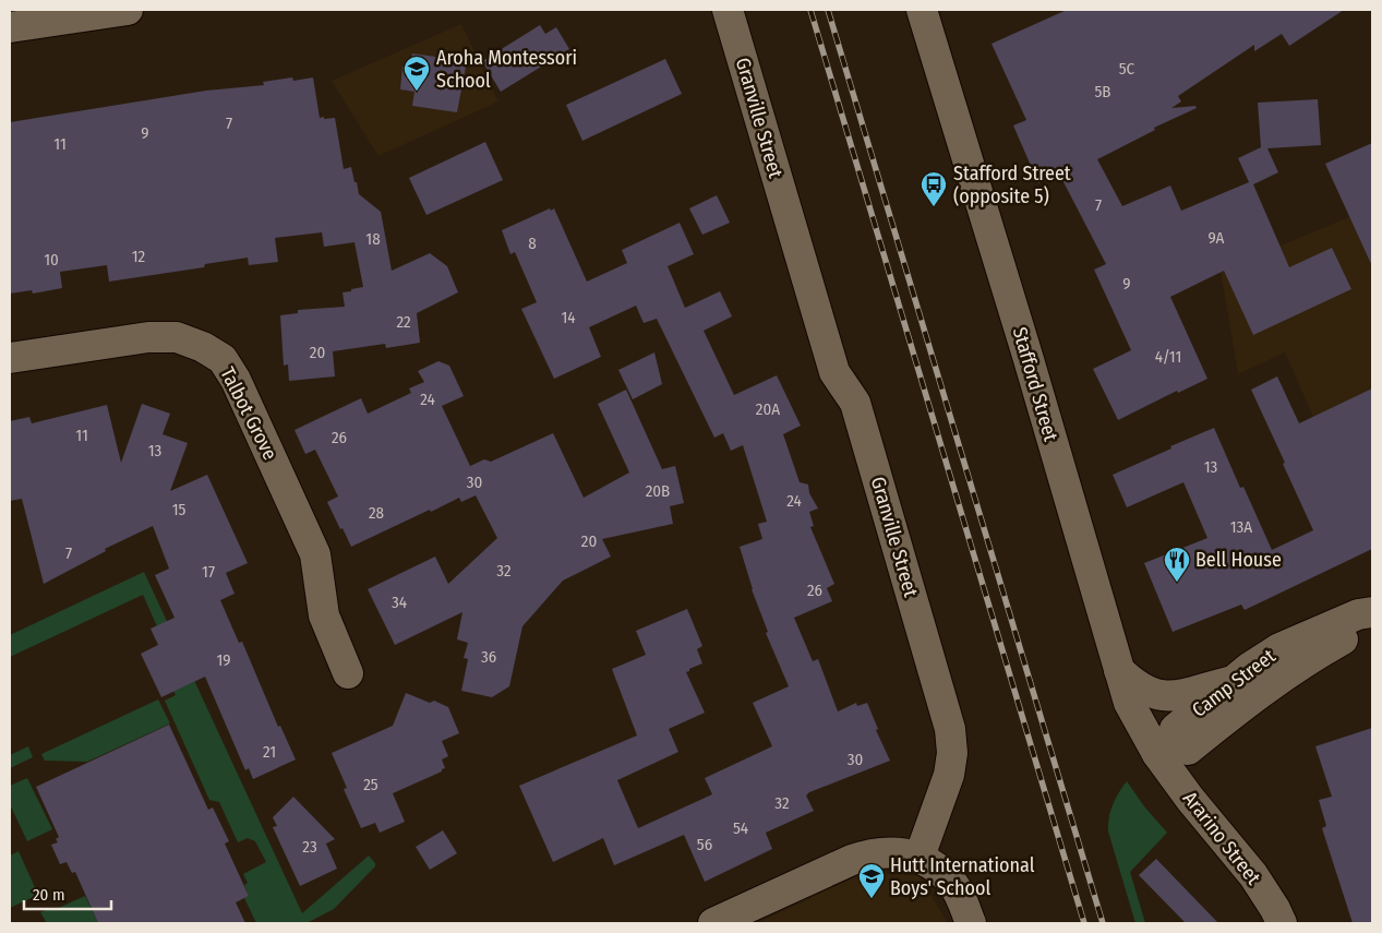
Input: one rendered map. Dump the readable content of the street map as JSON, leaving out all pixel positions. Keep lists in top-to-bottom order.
{
  "streets": {
    "street": [
      "Granville Street",
      "Stafford Street",
      "Talbot Grove",
      "Camp Street",
      "Ararino Street"
    ]
  },
  "crossings": [
    ["Stafford Street", "Camp Street"],
    ["Stafford Street", "Ararino Street"],
    ["Camp Street", "Ararino Street"]
  ],
  "places": {
    "school or university": ["Aroha Montessori School", "Hutt International Boys' School"],
    "bus stop": ["Stafford Street (opposite 5)"],
    "restaurant": ["Bell House"]
  },
  "house_numbers": [
    "5C",
    "5B",
    "7",
    "9",
    "11",
    "7",
    "9A",
    "18",
    "8",
    "12",
    "10",
    "9",
    "14",
    "22",
    "20",
    "4/11",
    "24",
    "20A",
    "11",
    "26",
    "13",
    "13",
    "30",
    "20B",
    "24",
    "15",
    "28",
    "13A",
    "20",
    "7",
    "32",
    "17",
    "26",
    "34",
    "36",
    "19",
    "21",
    "30",
    "25",
    "32",
    "54",
    "56",
    "23"
  ],
  "scale_bar": "20 m"
}
